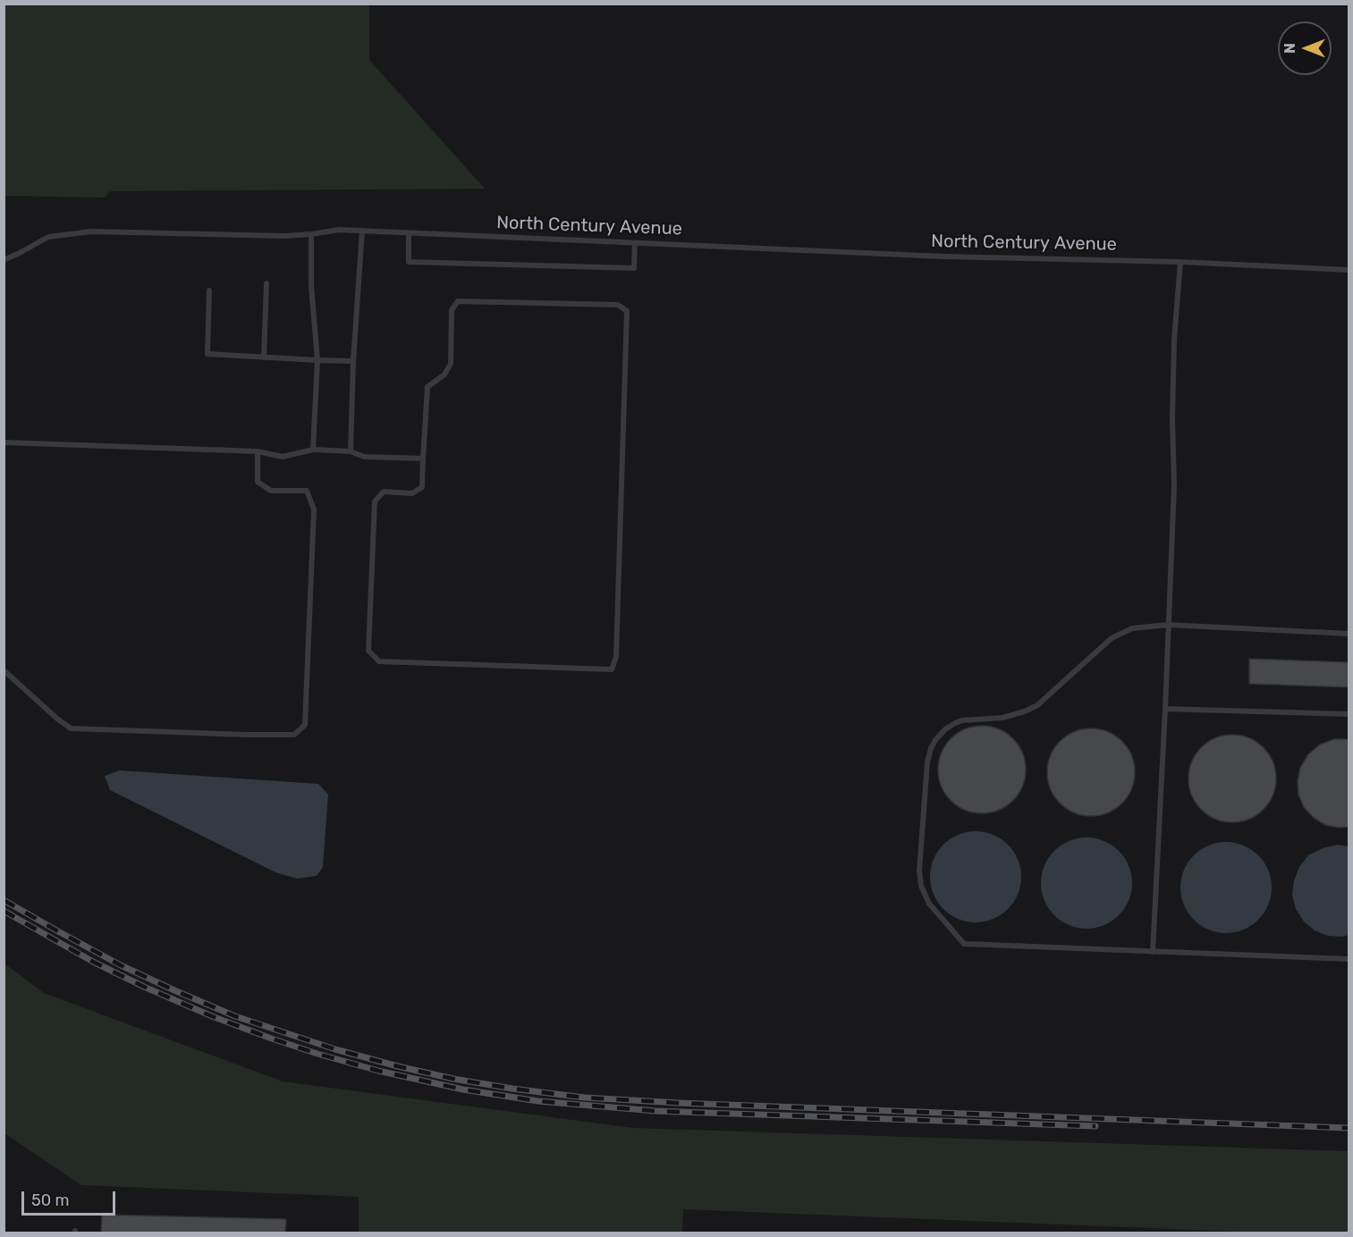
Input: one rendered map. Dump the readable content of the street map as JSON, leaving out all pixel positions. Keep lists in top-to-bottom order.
{
  "streets": {
    "lane": ["North Century Avenue"]
  },
  "scale_bar": "50 m",
  "north": "left"
}
